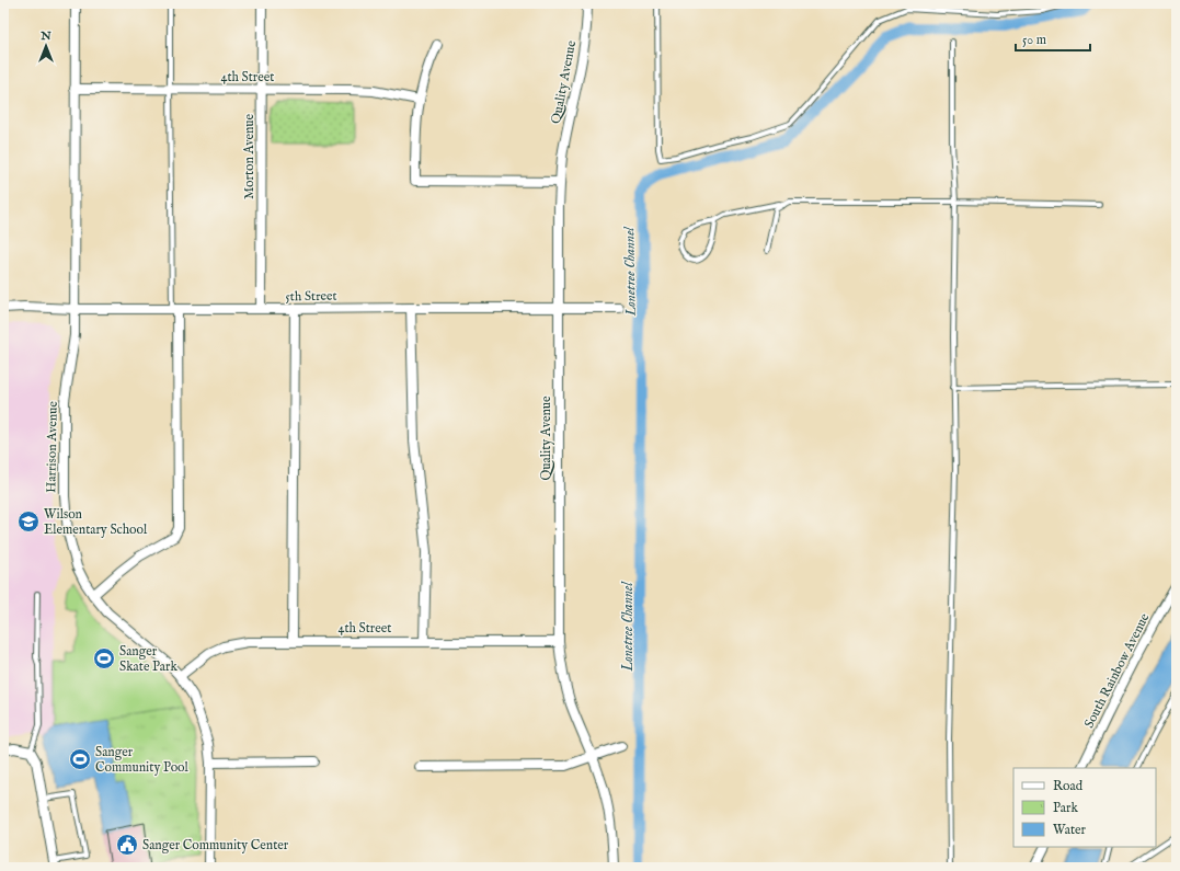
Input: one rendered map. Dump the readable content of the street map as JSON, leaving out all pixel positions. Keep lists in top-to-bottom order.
{
  "streets": {
    "street": [
      "4th Street",
      "Quality Avenue",
      "Morton Avenue",
      "5th Street",
      "Harrison Avenue",
      "South Rainbow Avenue"
    ]
  },
  "crossings": [
    ["4th Street", "Quality Avenue"],
    ["4th Street", "Morton Avenue"],
    ["4th Street", "Harrison Avenue"],
    ["Quality Avenue", "5th Street"],
    ["Morton Avenue", "5th Street"],
    ["5th Street", "Harrison Avenue"]
  ],
  "water": ["Lonetree Channel"],
  "places": {
    "school or university": ["Wilson Elementary School"],
    "sports": ["Sanger Skate Park", "Sanger Community Pool"],
    "public building": ["Sanger Community Center"]
  },
  "legend": ["Road", "Park", "Water"],
  "scale_bar": "50 m",
  "north": "top"
}
